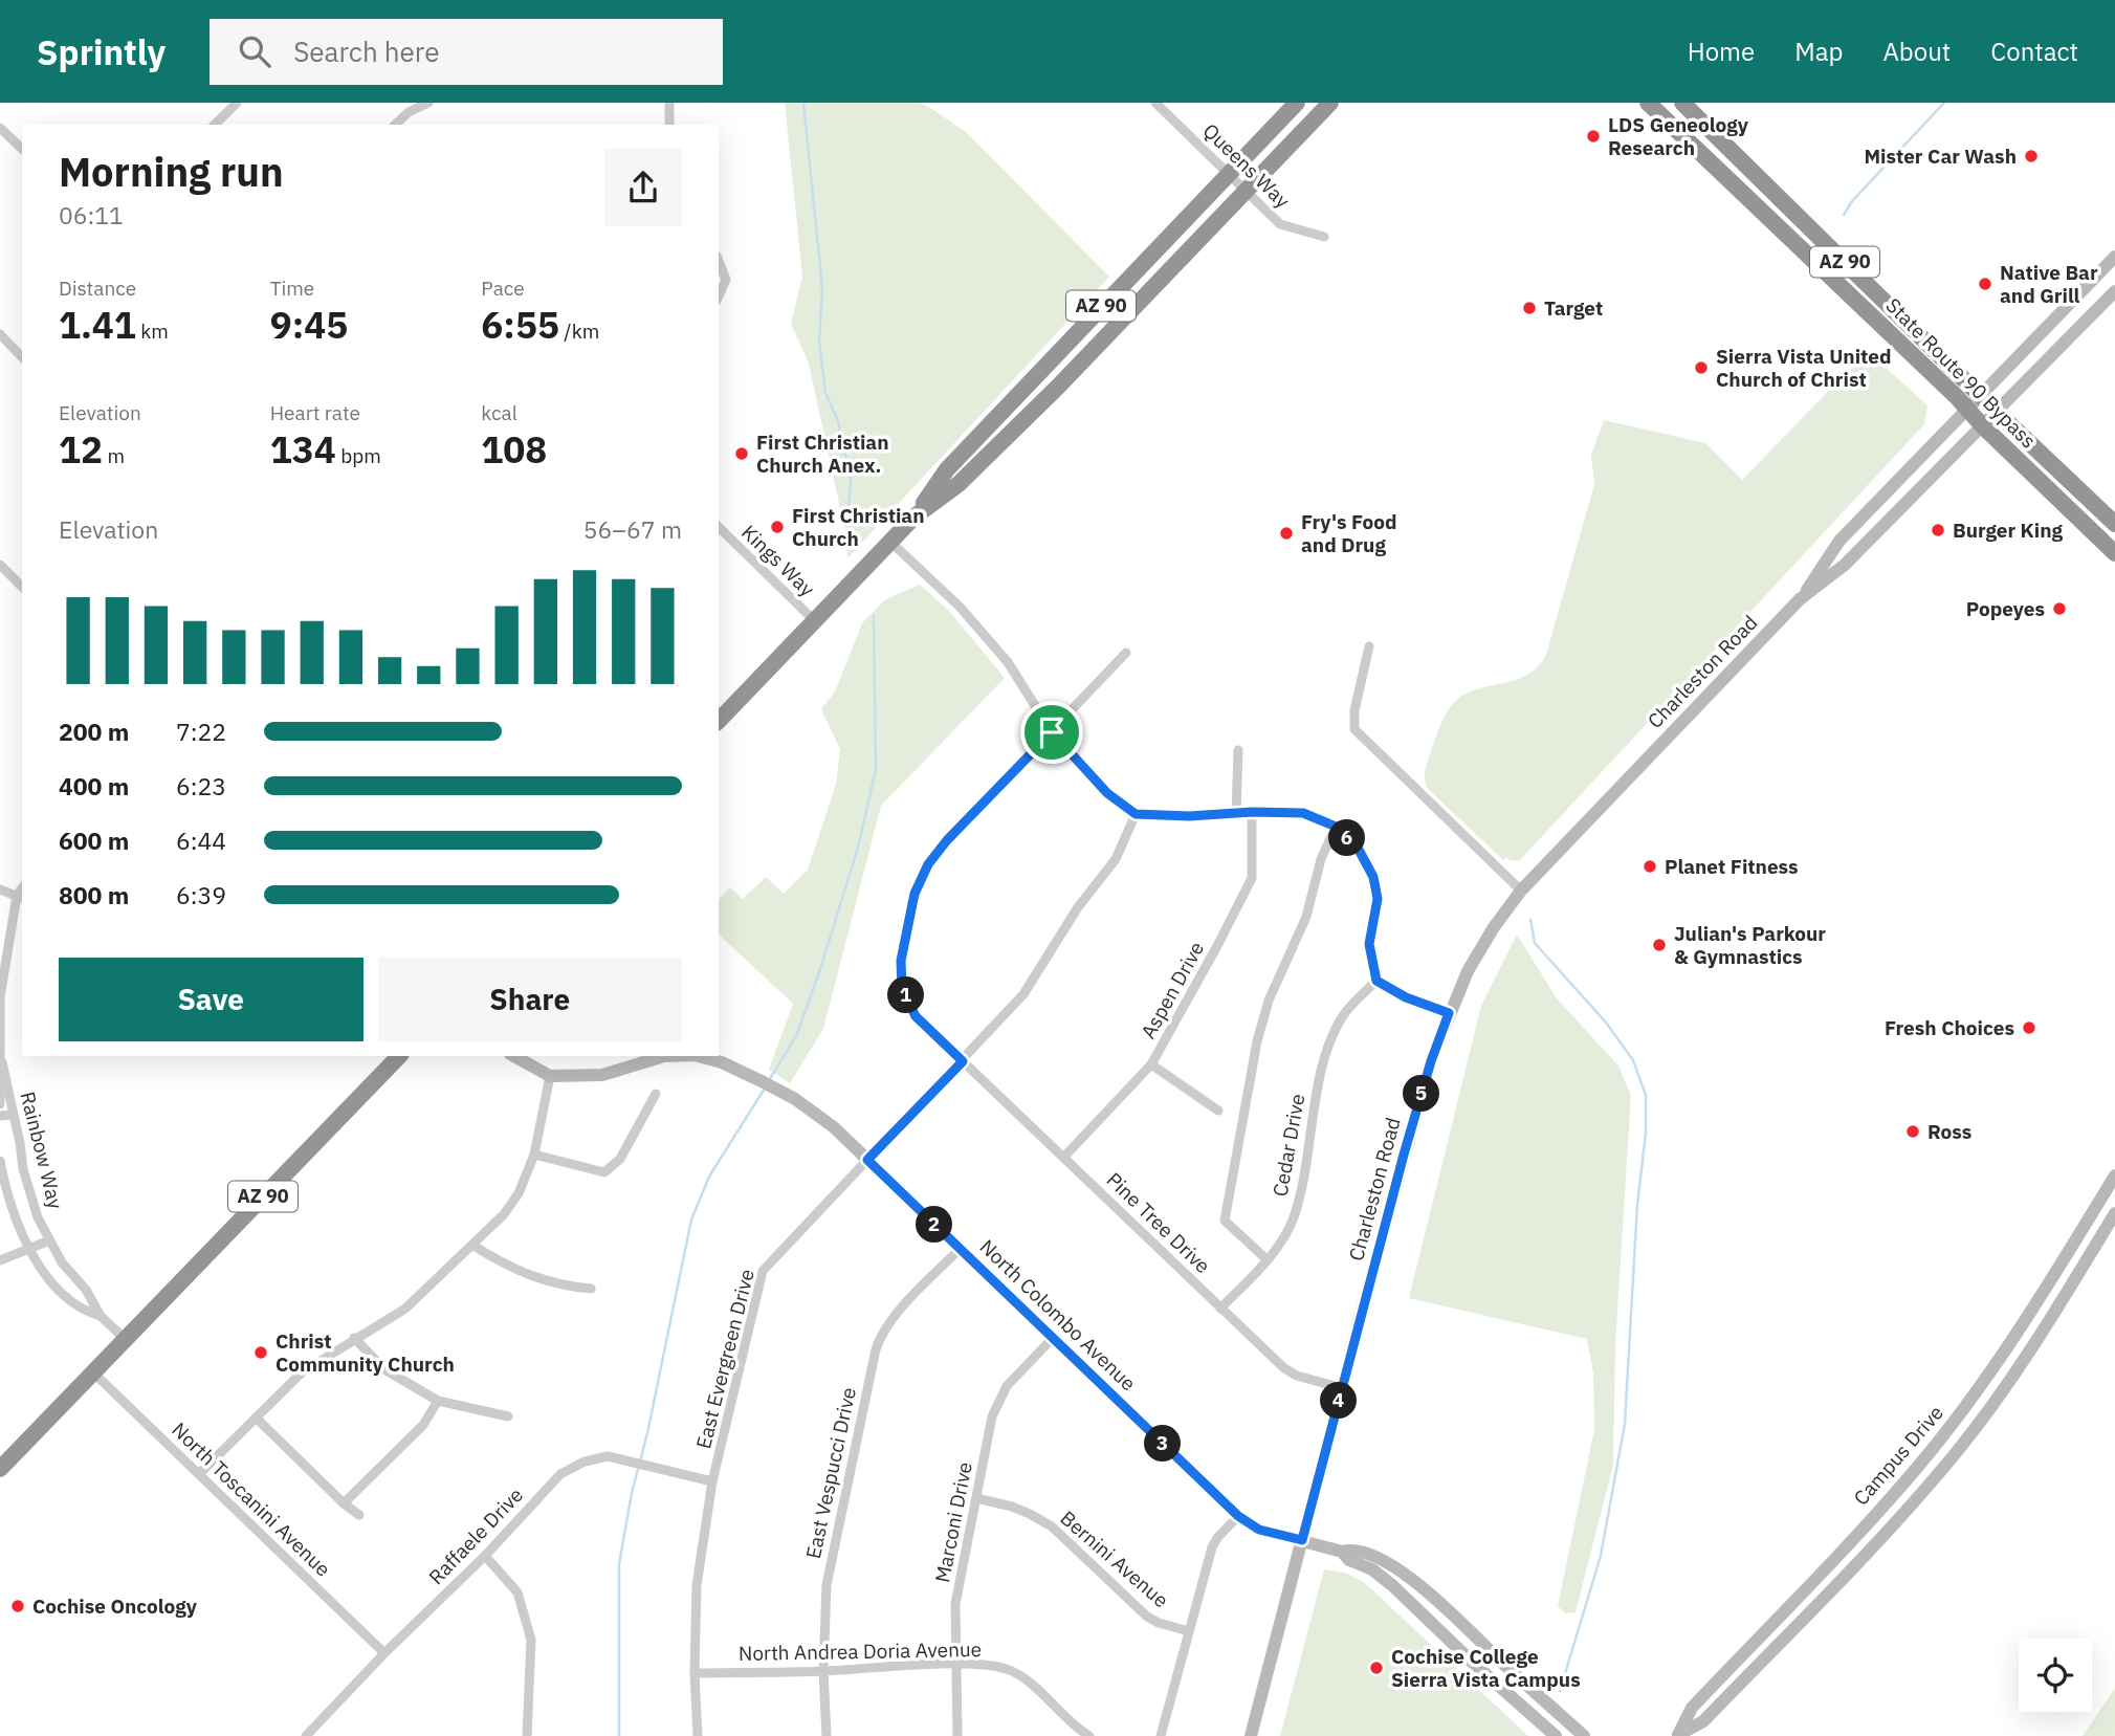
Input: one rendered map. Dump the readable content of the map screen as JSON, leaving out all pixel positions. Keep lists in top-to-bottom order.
{
  "streets": {
    "highway": ["AZ 90", "State Route 90 Bypass"],
    "street": [
      "Queens Way",
      "Kings Way",
      "Charleston Road",
      "Aspen Drive",
      "Cedar Drive",
      "Rainbow Way",
      "Pine Tree Drive",
      "North Colombo Avenue",
      "East Evergreen Drive",
      "Campus Drive",
      "East Vespucci Drive",
      "North Toscanini Avenue",
      "Marconi Drive",
      "Raffaele Drive",
      "Bernini Avenue",
      "North Andrea Doria Avenue"
    ]
  },
  "crossings": [
    ["Queens Way", "AZ 90"],
    ["AZ 90", "Kings Way"],
    ["AZ 90", "Rainbow Way"],
    ["AZ 90", "North Toscanini Avenue"],
    ["State Route 90 Bypass", "Charleston Road"],
    ["Charleston Road", "Pine Tree Drive"],
    ["Charleston Road", "North Colombo Avenue"],
    ["Aspen Drive", "Pine Tree Drive"],
    ["Cedar Drive", "Pine Tree Drive"],
    ["Pine Tree Drive", "East Evergreen Drive"],
    ["North Colombo Avenue", "East Evergreen Drive"],
    ["North Colombo Avenue", "East Vespucci Drive"],
    ["North Colombo Avenue", "Marconi Drive"],
    ["East Evergreen Drive", "Raffaele Drive"],
    ["East Evergreen Drive", "North Andrea Doria Avenue"],
    ["East Vespucci Drive", "North Andrea Doria Avenue"],
    ["North Toscanini Avenue", "Raffaele Drive"],
    ["Marconi Drive", "Bernini Avenue"],
    ["Marconi Drive", "North Andrea Doria Avenue"]
  ],
  "places": [
    "LDS Geneology Research",
    "Mister Car Wash",
    "Native Bar and Grill",
    "Target",
    "Sierra Vista United Church of Christ",
    "First Christian Church Anex.",
    "First Christian Church",
    "Burger King",
    "Fry's Food and Drug",
    "Popeyes",
    "Planet Fitness",
    "Julian's Parkour & Gymnastics",
    "Fresh Choices",
    "Ross",
    "Christ Community Church",
    "Cochise Oncology",
    "Cochise College Sierra Vista Campus"
  ],
  "page": {
    "header": "Sprintly",
    "search": "Search here",
    "nav": [
      "Home",
      "Map",
      "About",
      "Contact"
    ],
    "heading": ["Morning run", "06:11"],
    "stats": [
      ["Distance", "1.41 km"],
      ["Time", "9:45"],
      ["Pace", "6:55 /km"],
      ["Elevation", "12 m"],
      ["Heart rate", "134 bpm"],
      ["kcal", "108"]
    ],
    "chart": ["Elevation", "56–67 m"],
    "list": [
      {
        "name": "200 m",
        "note": "7:22"
      },
      {
        "name": "400 m",
        "note": "6:23"
      },
      {
        "name": "600 m",
        "note": "6:44"
      },
      {
        "name": "800 m",
        "note": "6:39"
      }
    ],
    "pins": [
      "6",
      "1",
      "5",
      "2",
      "4",
      "3"
    ],
    "buttons": ["Save", "Share"]
  }
}
